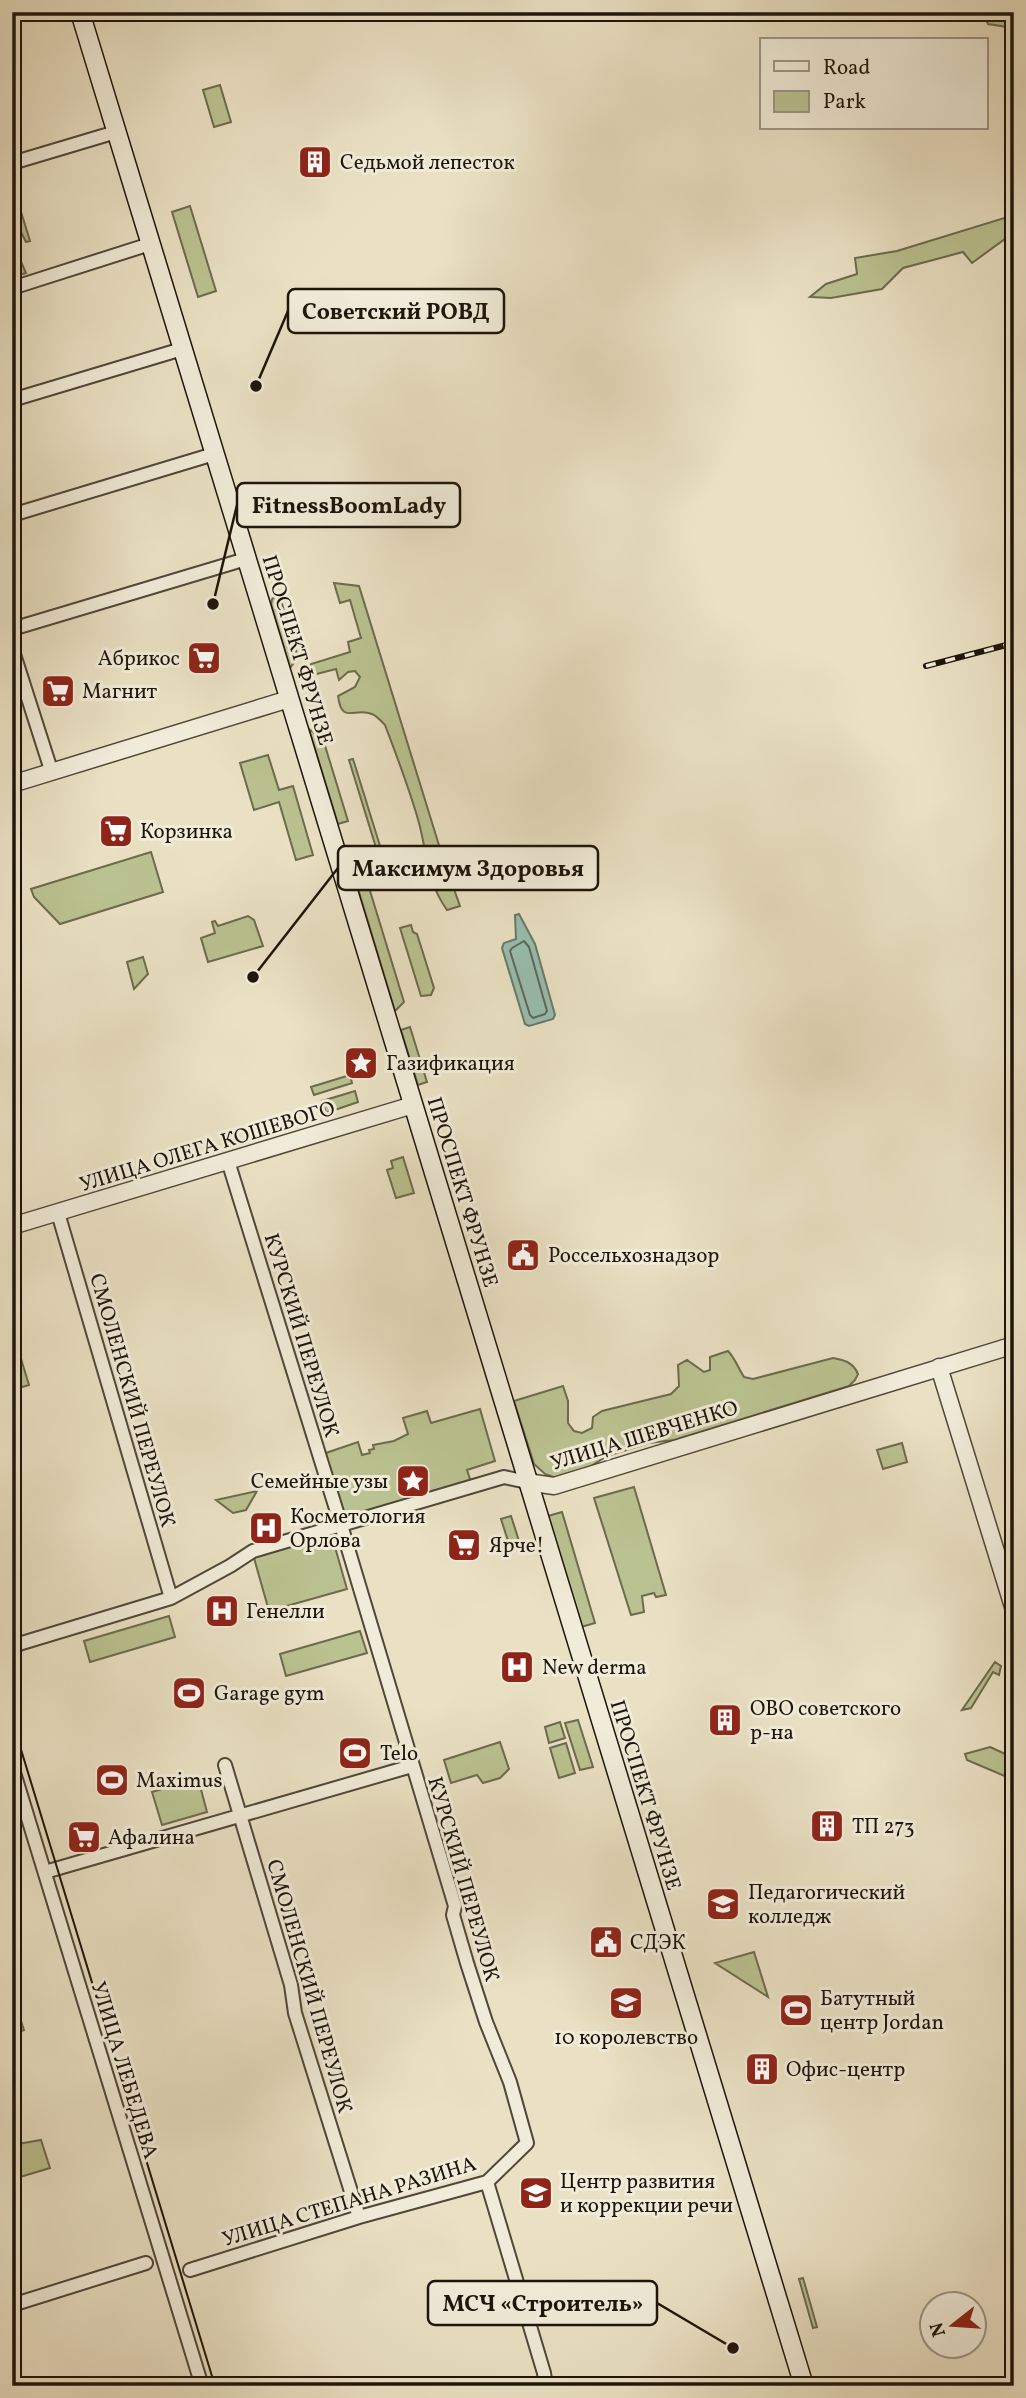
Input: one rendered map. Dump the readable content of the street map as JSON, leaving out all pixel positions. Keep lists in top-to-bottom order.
{
  "streets": {
    "main road": ["ПРОСПЕКТ ФРУНЗЕ"],
    "street": [
      "УЛИЦА ОЛЕГА КОШЕВОГО",
      "КУРСКИЙ ПЕРЕУЛОК",
      "СМОЛЕНСКИЙ ПЕРЕУЛОК",
      "УЛИЦА ШЕВЧЕНКО",
      "УЛИЦА ЛЕБЕДЕВА",
      "УЛИЦА СТЕПАНА РАЗИНА"
    ]
  },
  "crossings": [
    ["ПРОСПЕКТ ФРУНЗЕ", "УЛИЦА ОЛЕГА КОШЕВОГО"],
    ["ПРОСПЕКТ ФРУНЗЕ", "УЛИЦА ШЕВЧЕНКО"],
    ["УЛИЦА ОЛЕГА КОШЕВОГО", "КУРСКИЙ ПЕРЕУЛОК"],
    ["УЛИЦА ОЛЕГА КОШЕВОГО", "СМОЛЕНСКИЙ ПЕРЕУЛОК"],
    ["КУРСКИЙ ПЕРЕУЛОК", "УЛИЦА ШЕВЧЕНКО"],
    ["КУРСКИЙ ПЕРЕУЛОК", "УЛИЦА СТЕПАНА РАЗИНА"],
    ["СМОЛЕНСКИЙ ПЕРЕУЛОК", "УЛИЦА ШЕВЧЕНКО"],
    ["СМОЛЕНСКИЙ ПЕРЕУЛОК", "УЛИЦА СТЕПАНА РАЗИНА"]
  ],
  "places": {
    "building": [
      "Седьмой лепесток",
      "ОВО советского р-на",
      "ТП 273",
      "Офис-центр"
    ],
    "other": [
      "Советский РОВД",
      "FitnessBoomLady",
      "Максимум Здоровья",
      "МСЧ «Строитель»"
    ],
    "supermarket": [
      "Абрикос",
      "Магнит",
      "Корзинка",
      "Ярче!",
      "Афалина"
    ],
    "place": ["Газификация", "Семейные узы"],
    "public building": ["Россельхознадзор", "СДЭК"],
    "hospital": ["Косметология Орлова", "Генелли", "New derma"],
    "sports": [
      "Garage gym",
      "Telo",
      "Maximus",
      "Батутный центр Jordan"
    ],
    "school or university": ["Педагогический колледж", "10 королевство", "Центр развития и коррекции речи"]
  },
  "legend": ["Road", "Park"],
  "north": "left"
}
